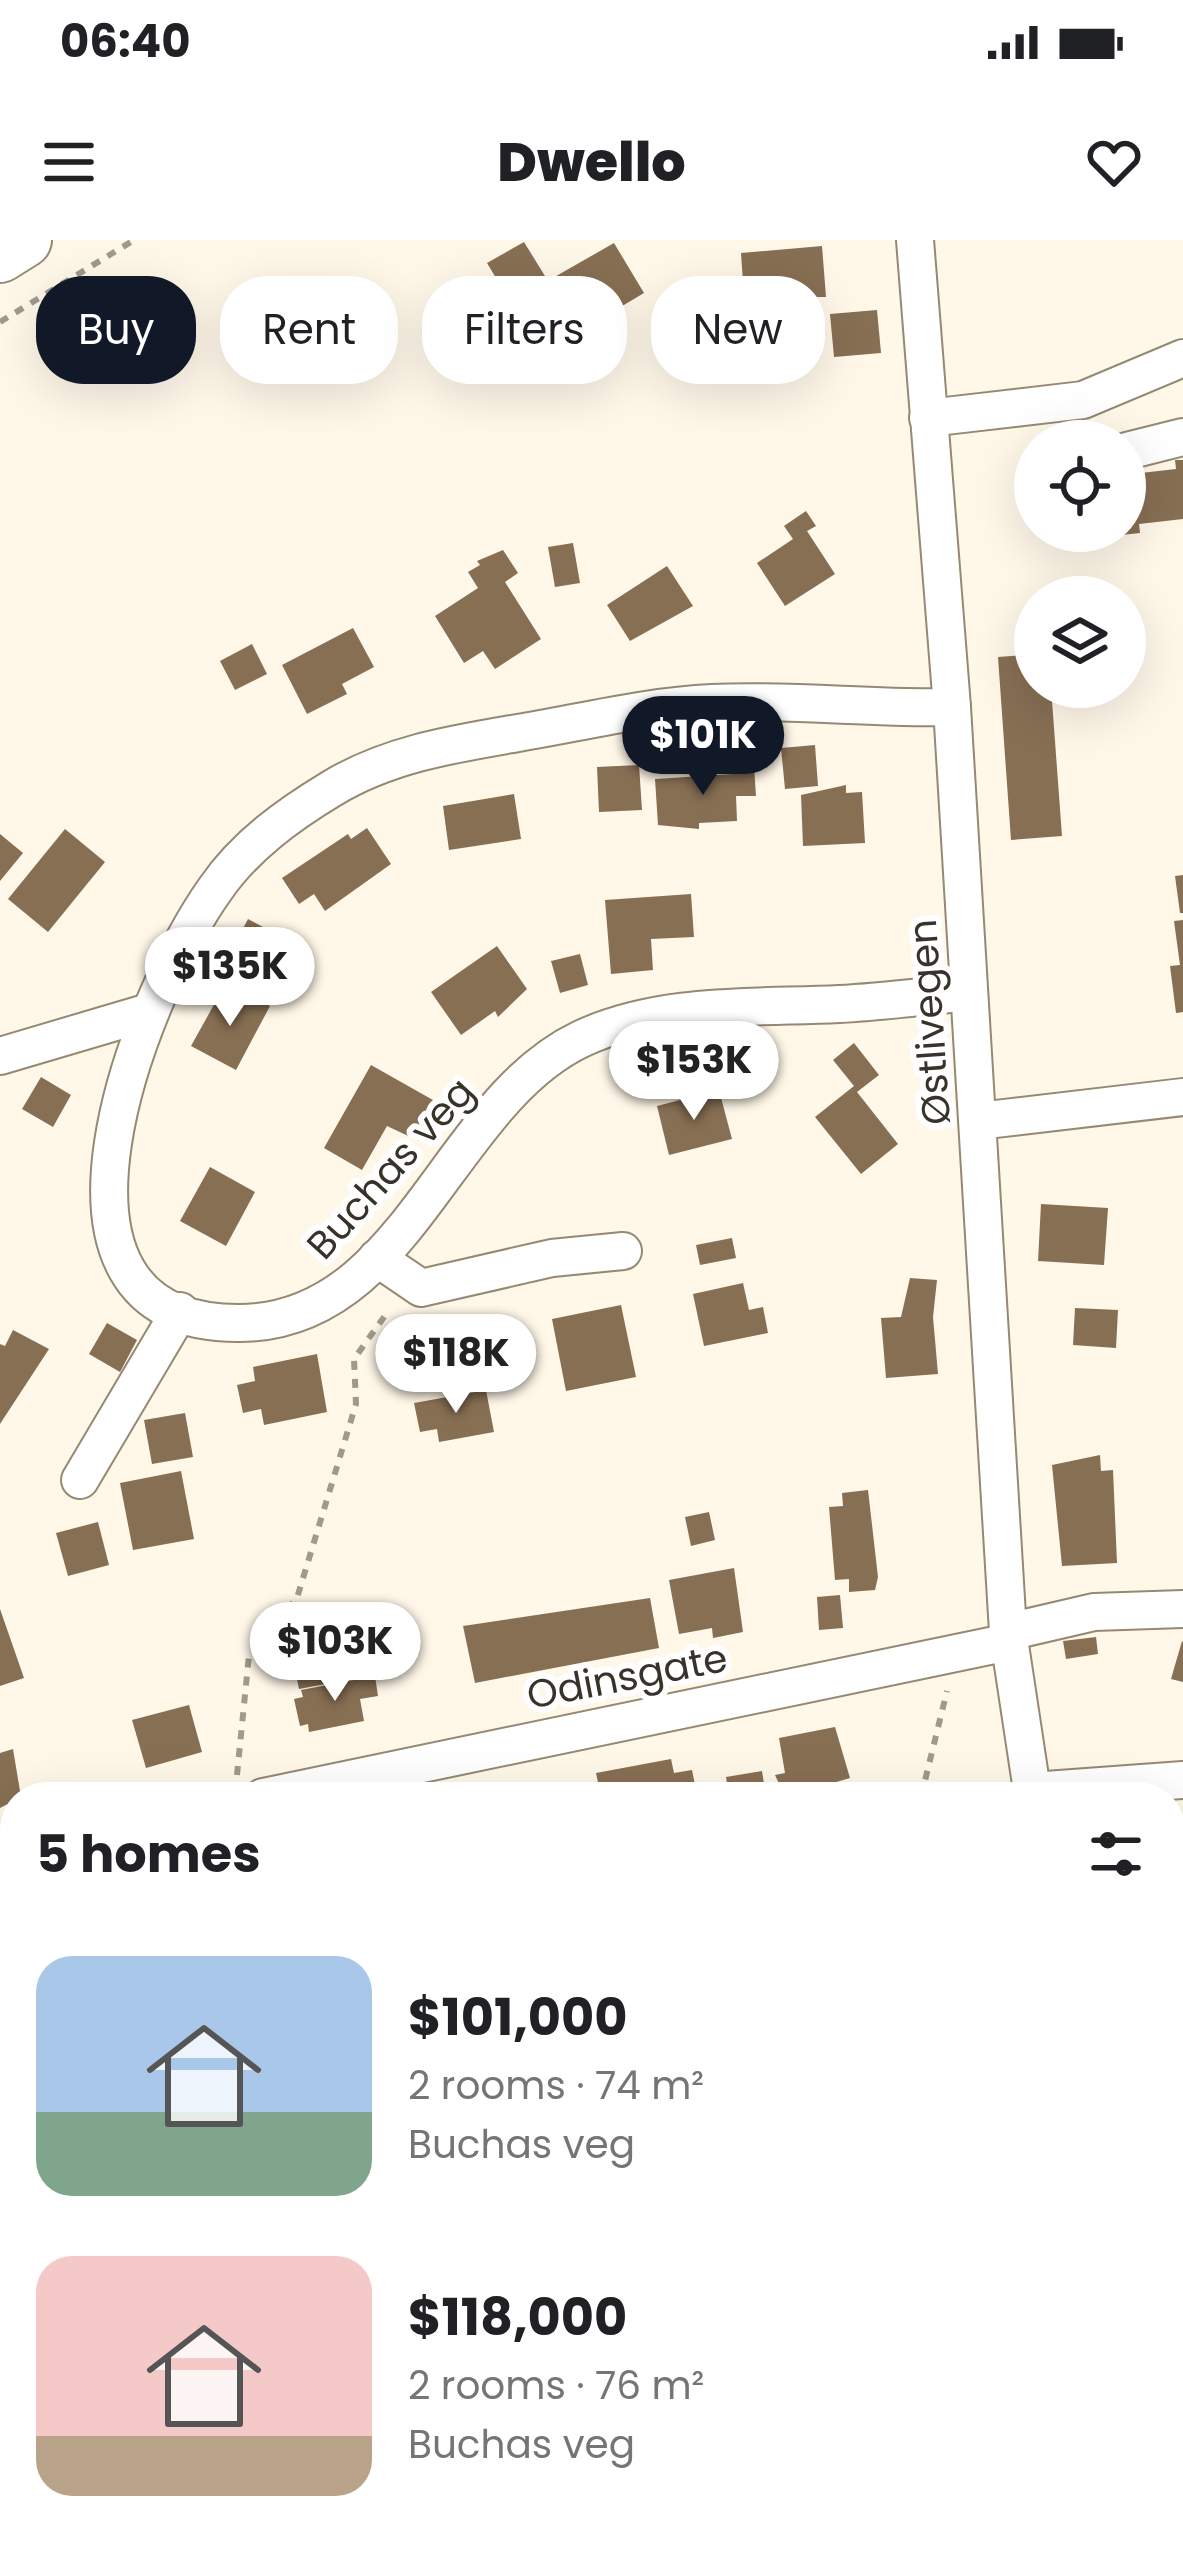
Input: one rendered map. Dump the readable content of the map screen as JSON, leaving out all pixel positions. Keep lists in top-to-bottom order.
{
  "streets": {
    "street": ["Østlivegen", "Buchas veg", "Odinsgate"]
  },
  "crossings": [
    ["Østlivegen", "Buchas veg"],
    ["Østlivegen", "Odinsgate"]
  ],
  "page": {
    "status": "06:40",
    "header": "Dwello",
    "chip": [
      "Buy",
      "Rent",
      "Filters",
      "New"
    ],
    "price": [
      "$101K",
      "$135K",
      "$153K",
      "$118K",
      "$103K"
    ],
    "heading": "5 homes",
    "list": [
      {
        "name": "$101,000",
        "note": "2 rooms · 74 m² · Buchas veg"
      },
      {
        "name": "$118,000",
        "note": "2 rooms · 76 m² · Buchas veg"
      }
    ]
  }
}
